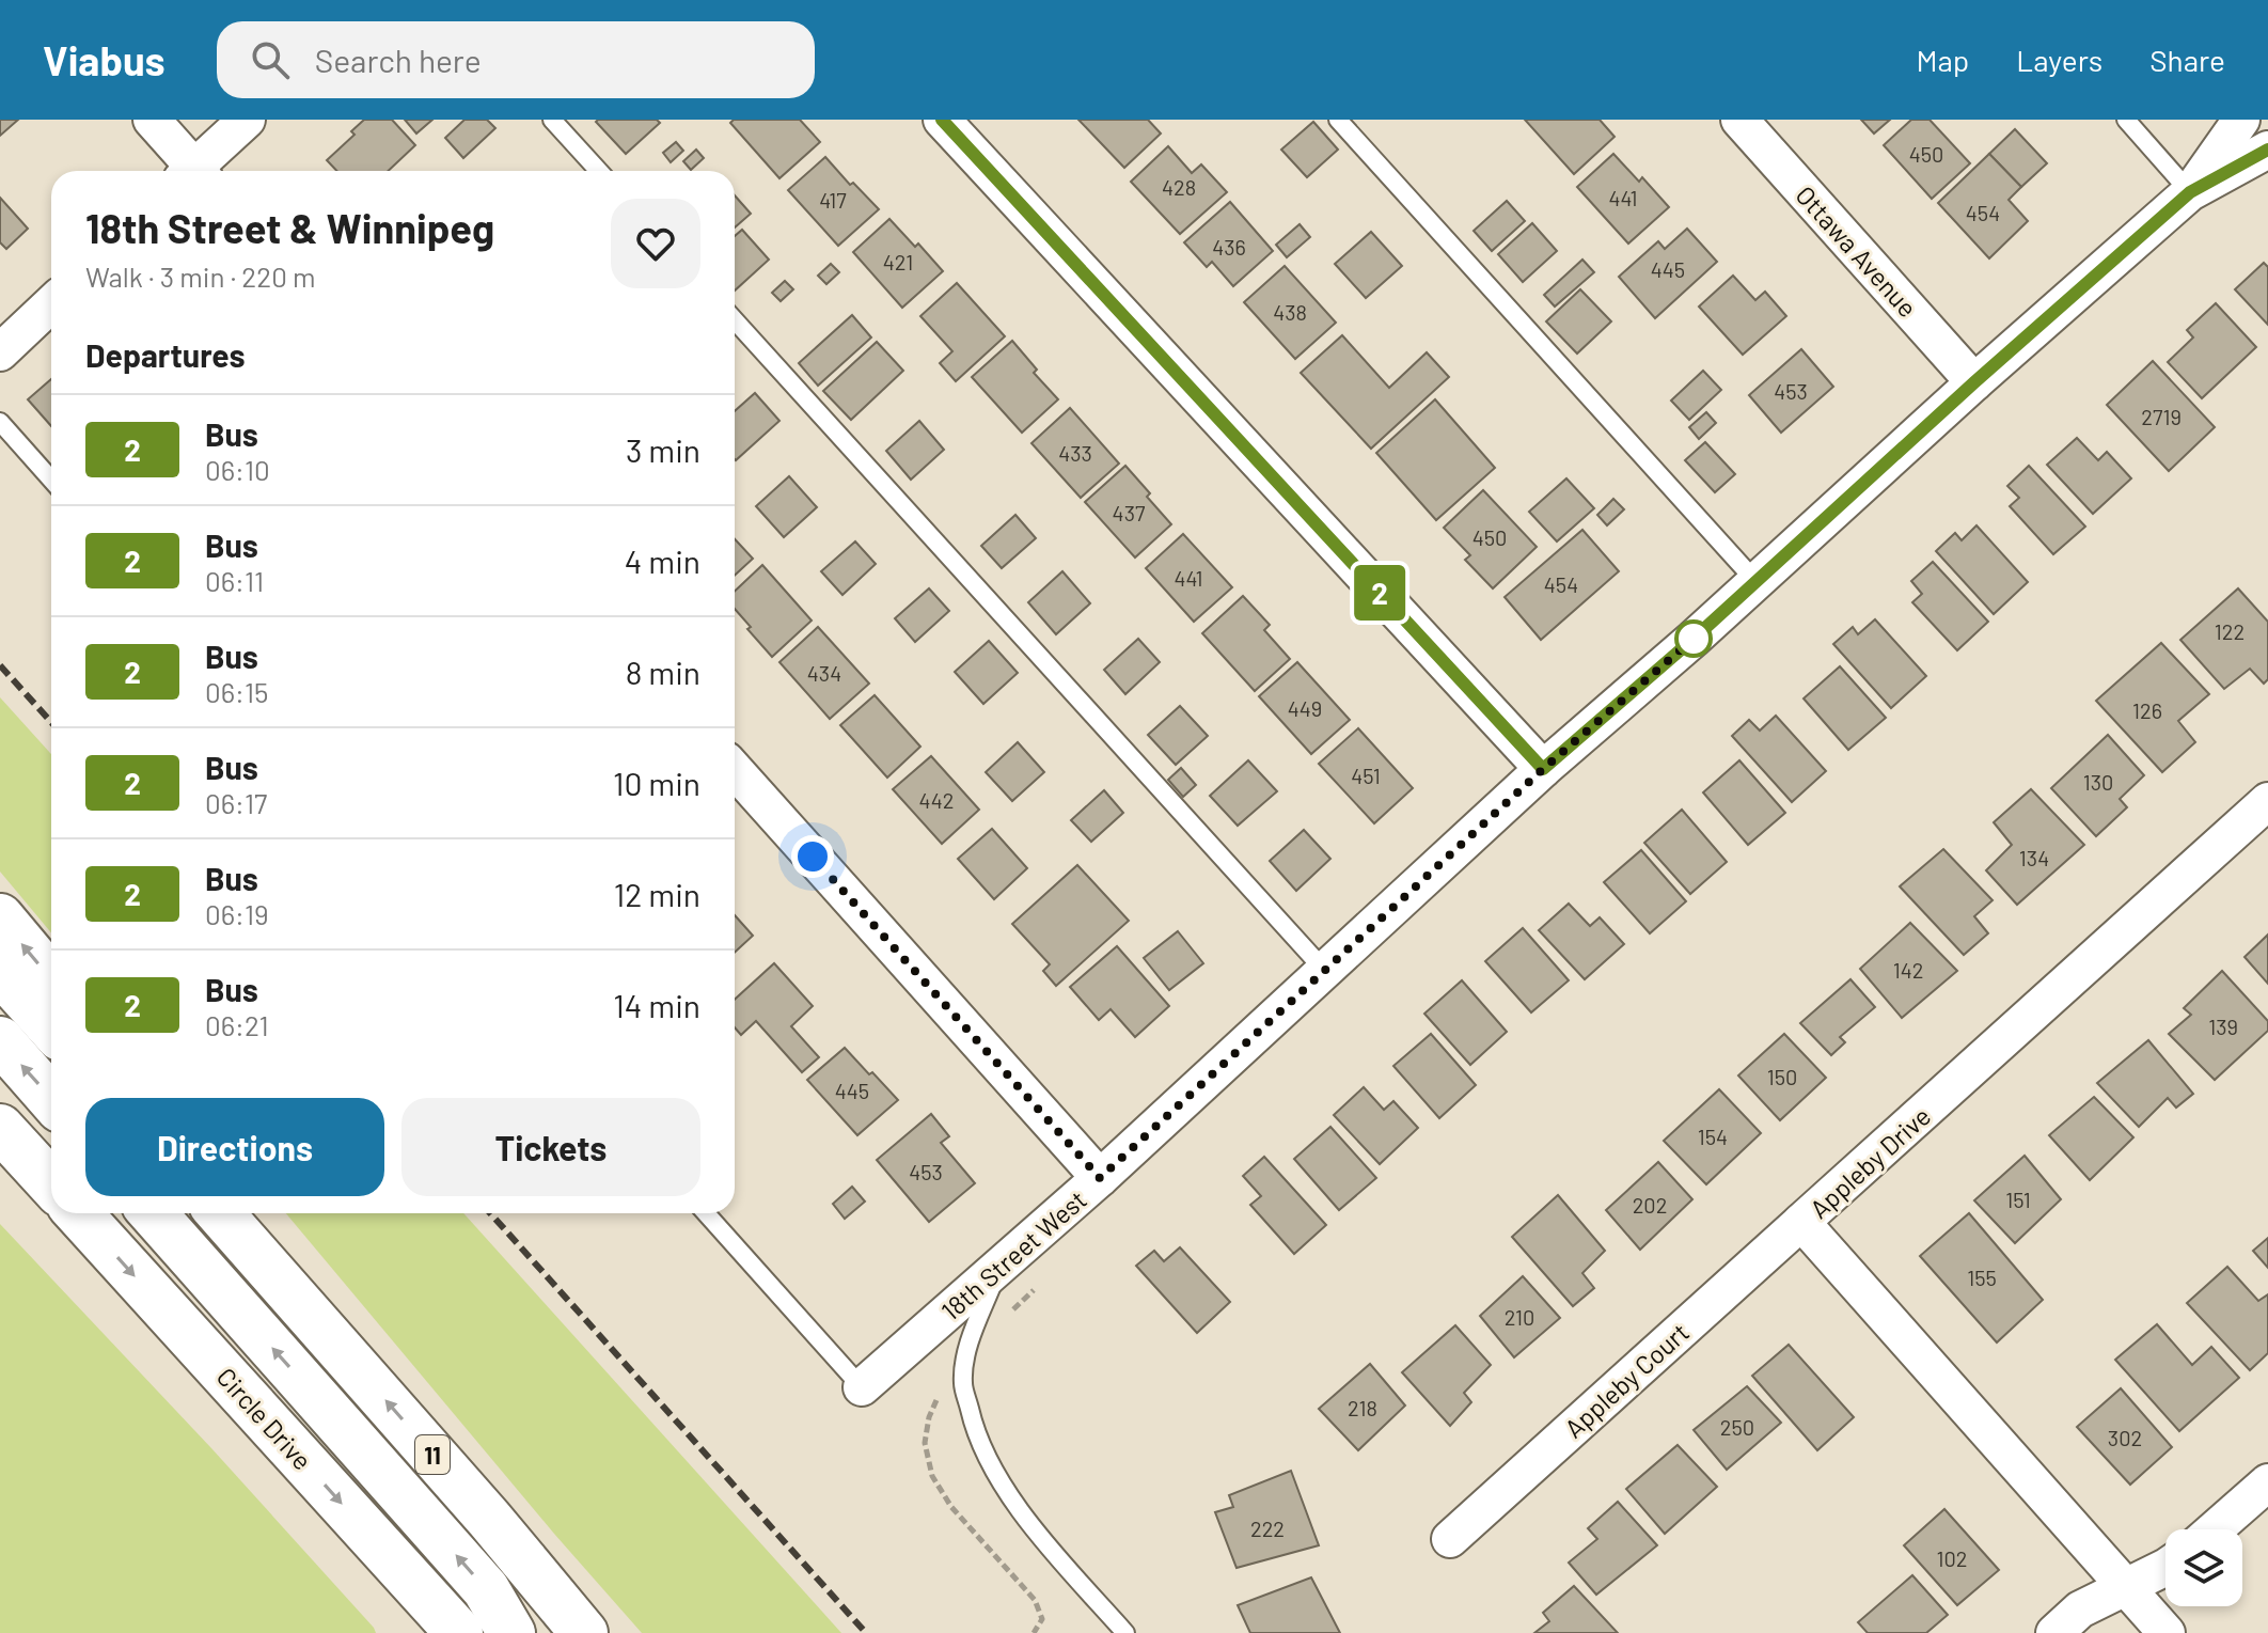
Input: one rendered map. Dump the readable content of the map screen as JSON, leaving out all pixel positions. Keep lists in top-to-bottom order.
{
  "streets": {
    "highway": ["Circle Drive", "11"],
    "street": [
      "Ottawa Avenue",
      "Appleby Drive",
      "18th Street West",
      "Appleby Court"
    ]
  },
  "crossings": [
    ["Ottawa Avenue", "18th Street West"],
    ["Appleby Drive", "Appleby Court"]
  ],
  "lines": ["bus line 2"],
  "house_numbers": [
    "450",
    "428",
    "441",
    "417",
    "454",
    "436",
    "421",
    "445",
    "438",
    "453",
    "2719",
    "433",
    "437",
    "450",
    "441",
    "454",
    "122",
    "434",
    "449",
    "126",
    "451",
    "130",
    "442",
    "134",
    "142",
    "139",
    "150",
    "445",
    "154",
    "453",
    "151",
    "202",
    "155",
    "210",
    "218",
    "250",
    "302",
    "222",
    "102"
  ],
  "page": {
    "header": "Viabus",
    "search": "Search here",
    "nav": ["Map", "Layers", "Share"],
    "on_map": "2",
    "heading": [
      ["18th Street & Winnipeg", "Walk · 3 min · 220 m"],
      "Departures"
    ],
    "list": [
      {
        "mark": "2",
        "name": "Bus",
        "note": "06:10",
        "value": "3 min"
      },
      {
        "mark": "2",
        "name": "Bus",
        "note": "06:11",
        "value": "4 min"
      },
      {
        "mark": "2",
        "name": "Bus",
        "note": "06:15",
        "value": "8 min"
      },
      {
        "mark": "2",
        "name": "Bus",
        "note": "06:17",
        "value": "10 min"
      },
      {
        "mark": "2",
        "name": "Bus",
        "note": "06:19",
        "value": "12 min"
      },
      {
        "mark": "2",
        "name": "Bus",
        "note": "06:21",
        "value": "14 min"
      }
    ],
    "buttons": ["Directions", "Tickets"]
  }
}
